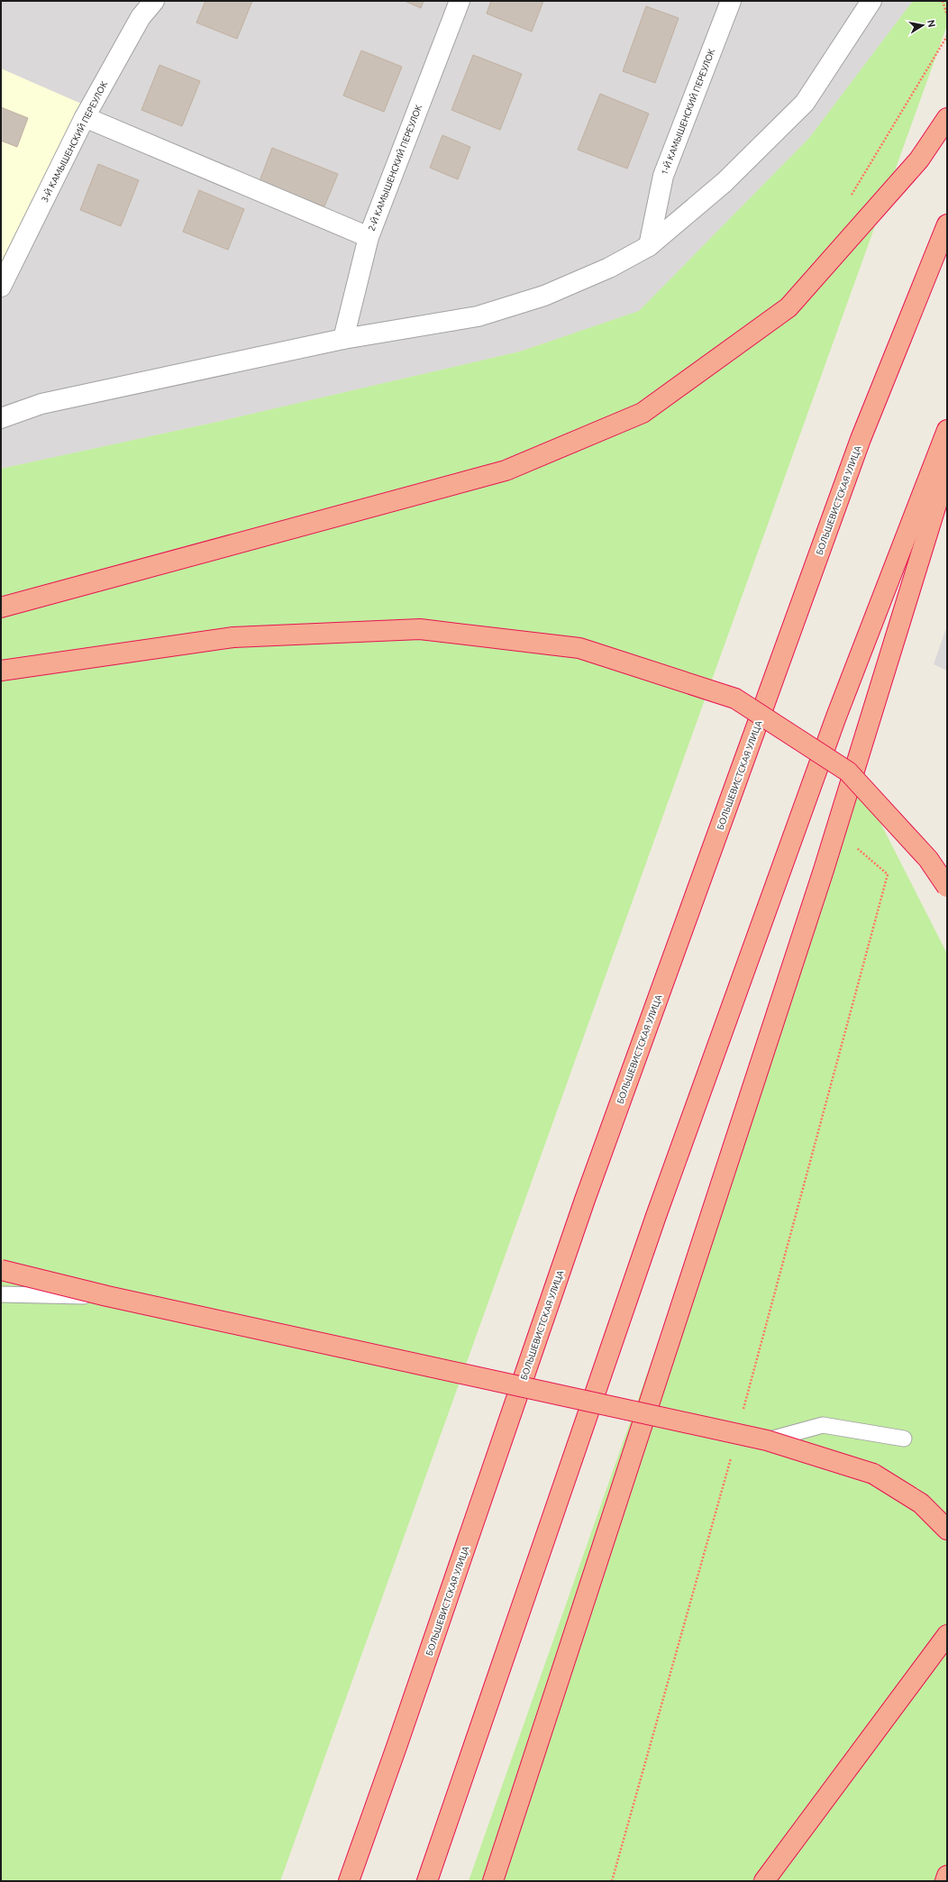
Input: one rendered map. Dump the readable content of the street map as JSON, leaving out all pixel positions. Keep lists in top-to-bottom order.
{
  "streets": {
    "highway": ["БОЛЬШЕВИСТСКАЯ УЛИЦА"],
    "street": ["1-Й КАМЫШЕНСКИЙ ПЕРЕУЛОК", "3-Й КАМЫШЕНСКИЙ ПЕРЕУЛОК", "2-Й КАМЫШЕНСКИЙ ПЕРЕУЛОК"]
  },
  "north": "right"
}
